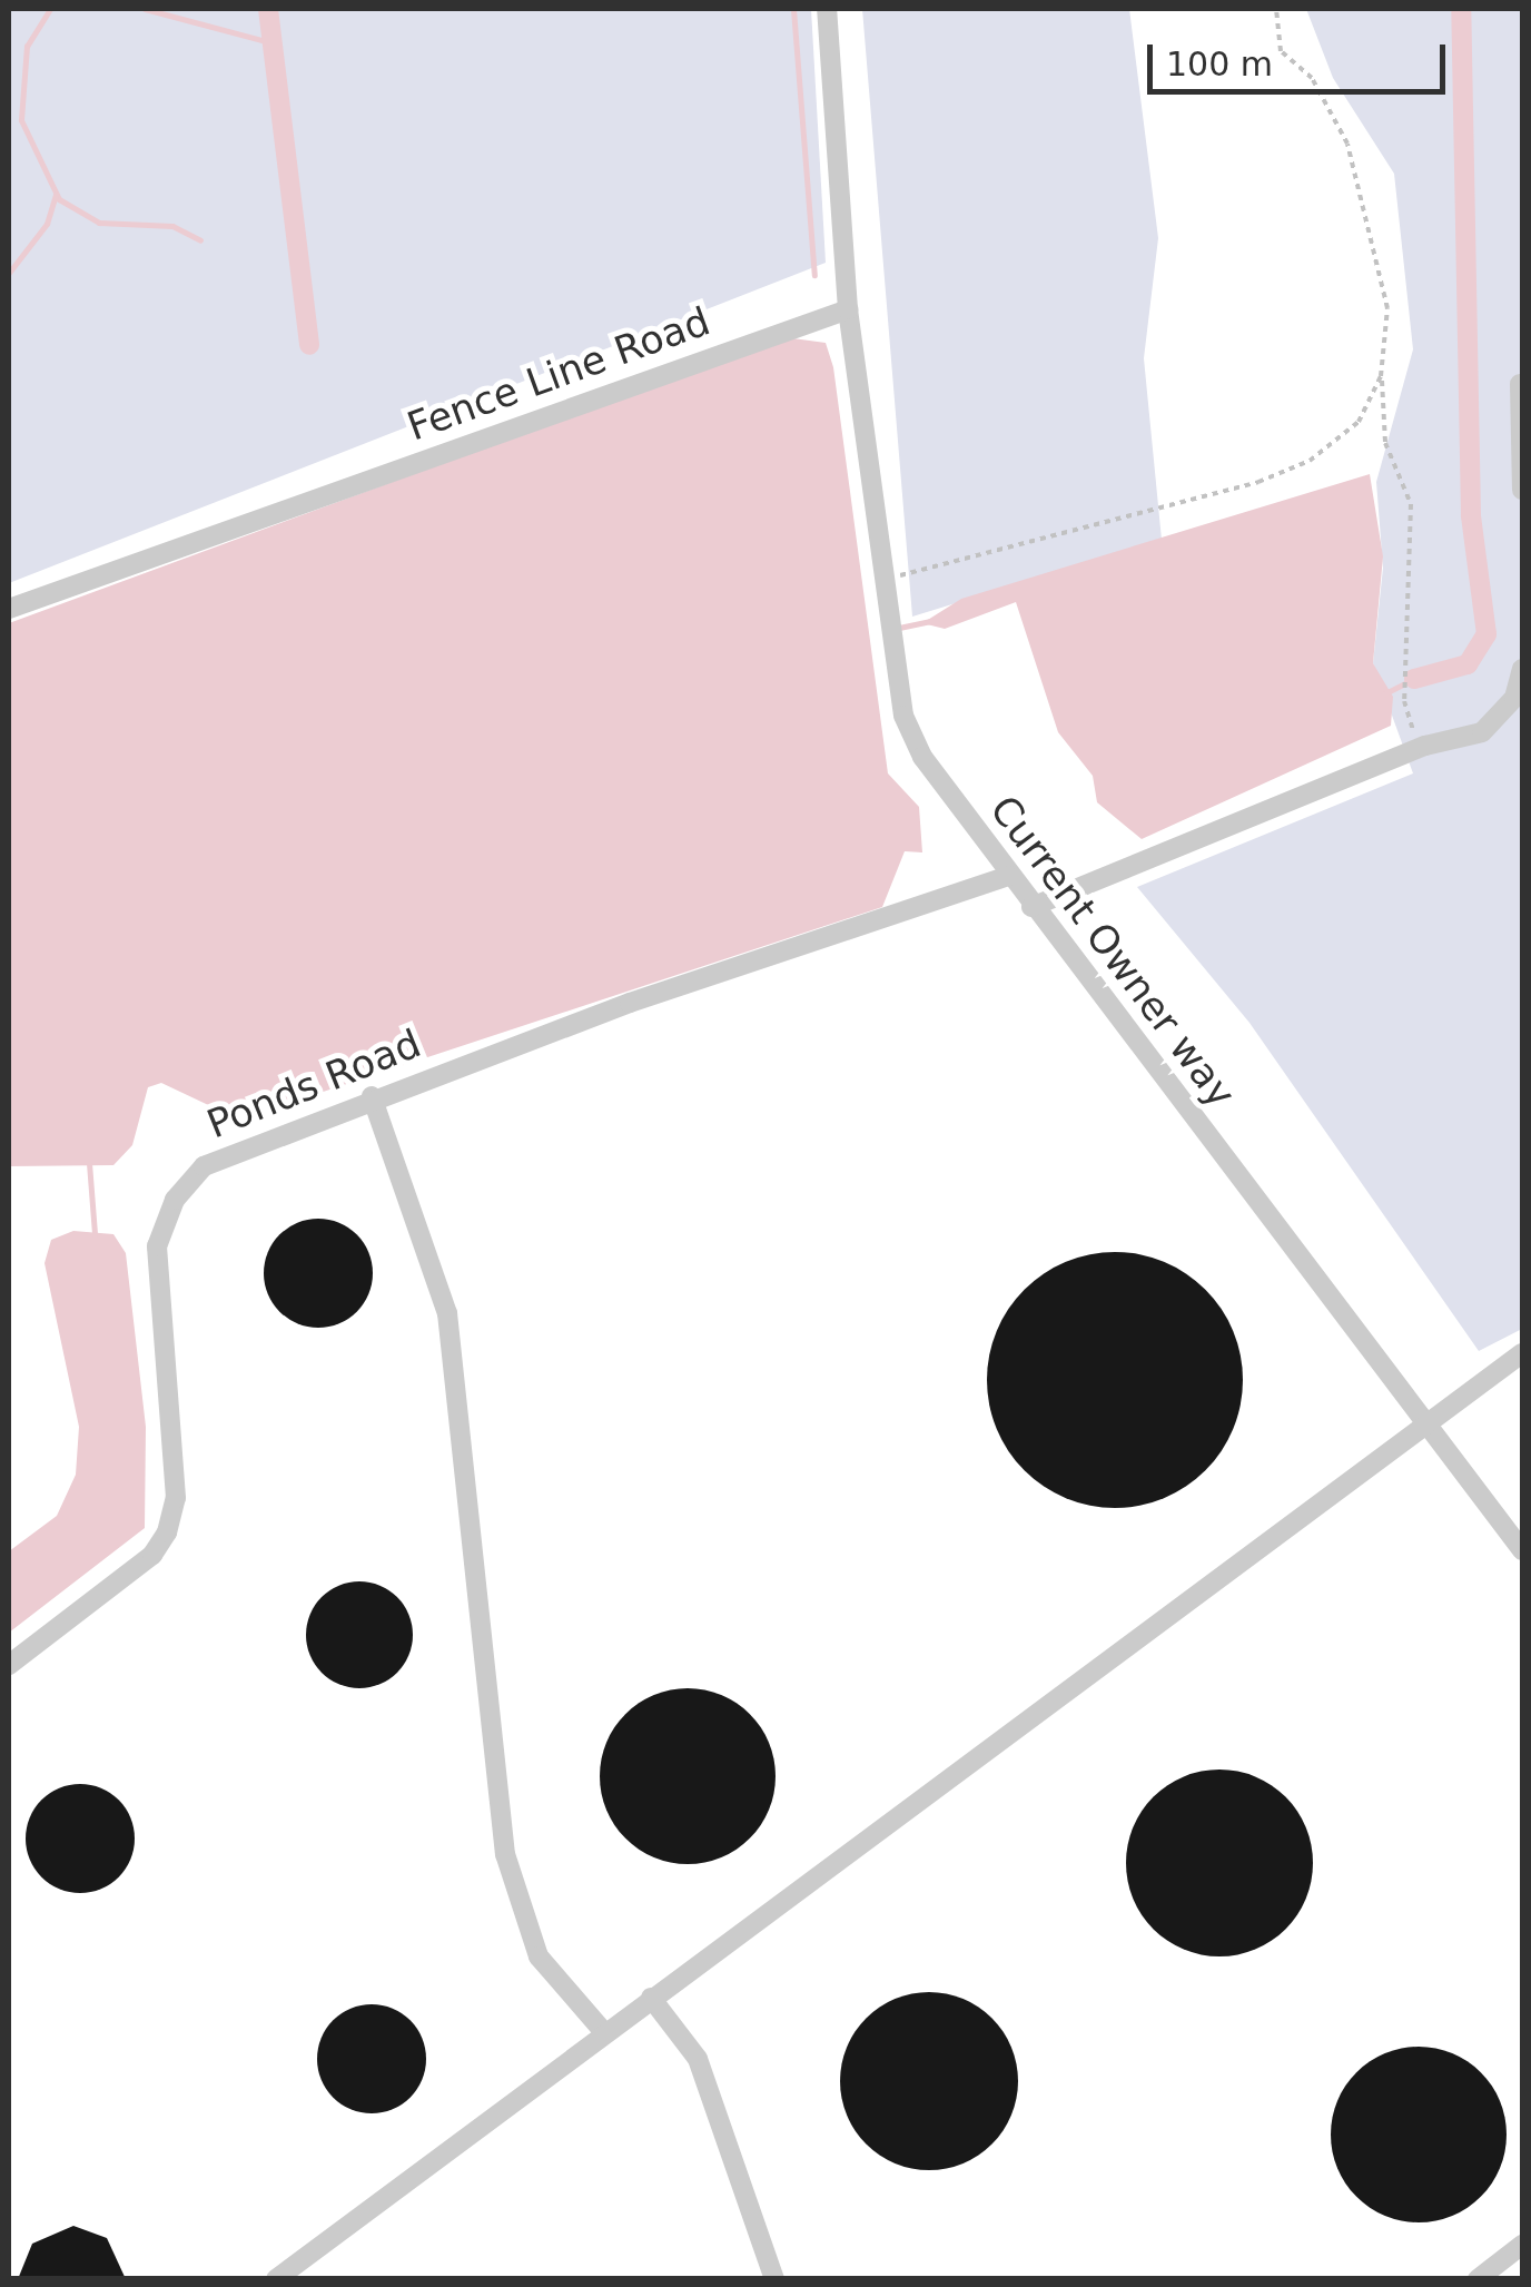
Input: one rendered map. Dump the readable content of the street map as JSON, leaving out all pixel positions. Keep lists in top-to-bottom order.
{
  "streets": {
    "street": ["Fence Line Road", "Current Owner way", "Ponds Road"]
  },
  "crossings": [
    ["Fence Line Road", "Current Owner way"],
    ["Current Owner way", "Ponds Road"]
  ],
  "scale_bar": "100 m"
}
